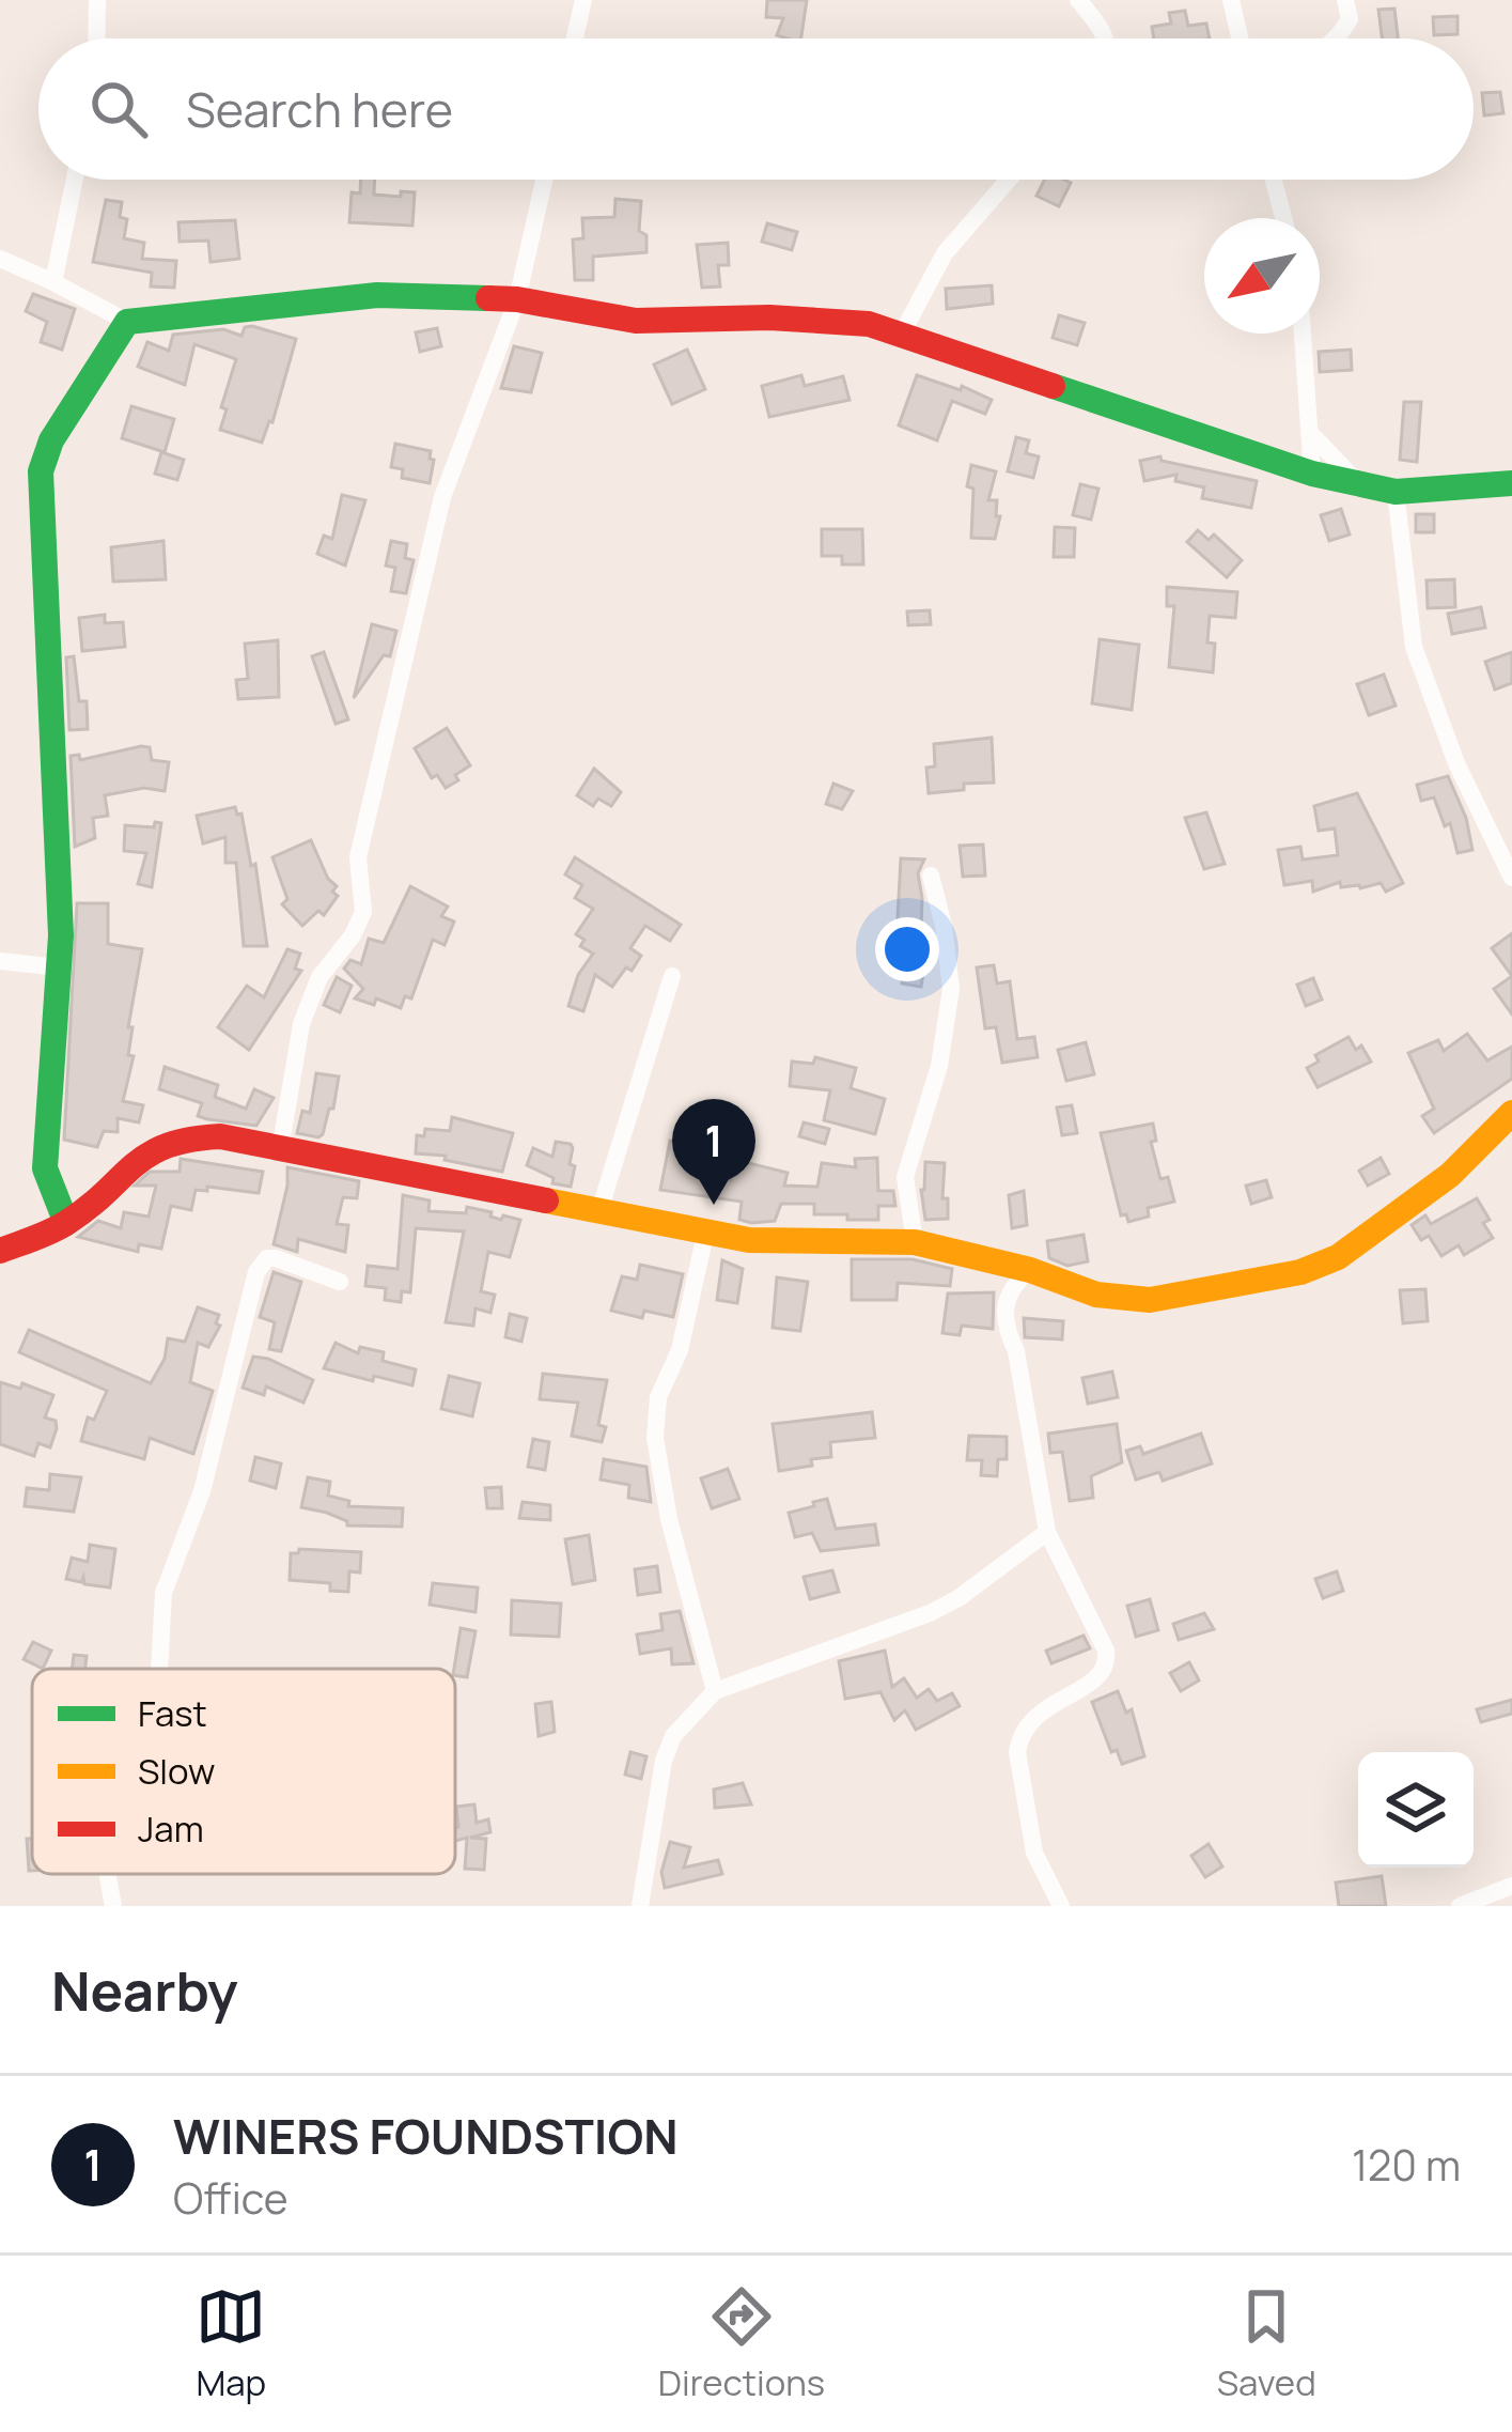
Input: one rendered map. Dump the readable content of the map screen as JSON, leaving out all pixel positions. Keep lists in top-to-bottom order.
{
  "legend": ["Fast", "Slow", "Jam"],
  "north": "bottom left",
  "page": {
    "search": "Search here",
    "pins": "1",
    "heading": "Nearby",
    "list": [
      {
        "mark": "1",
        "name": "WINERS FOUNDSTION",
        "note": "Office",
        "value": "120 m"
      }
    ],
    "nav": ["Map", "Directions", "Saved"]
  }
}
